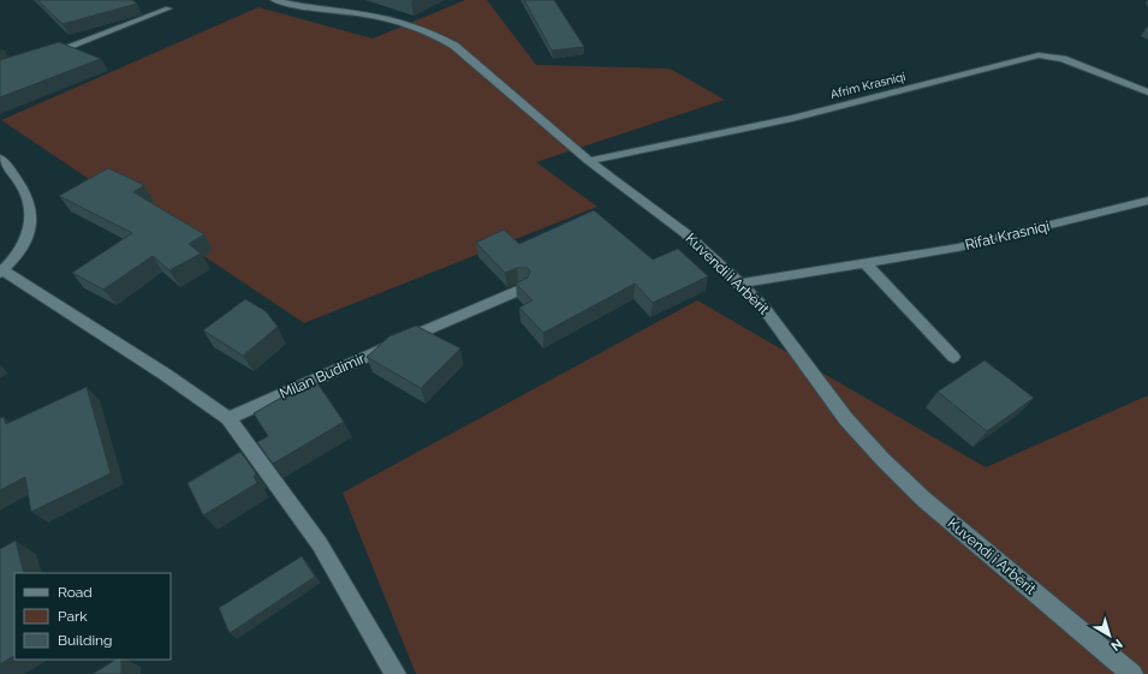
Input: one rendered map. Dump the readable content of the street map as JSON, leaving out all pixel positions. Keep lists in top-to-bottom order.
{
  "streets": {
    "street": [
      "Afrim Krasniqi",
      "Rifat Krasniqi",
      "Kuvendi i Arbërit",
      "Milan Budimir"
    ]
  },
  "crossings": [
    ["Afrim Krasniqi", "Kuvendi i Arbërit"],
    ["Rifat Krasniqi", "Kuvendi i Arbërit"]
  ],
  "legend": ["Road", "Park", "Building"],
  "north": "bottom right"
}
